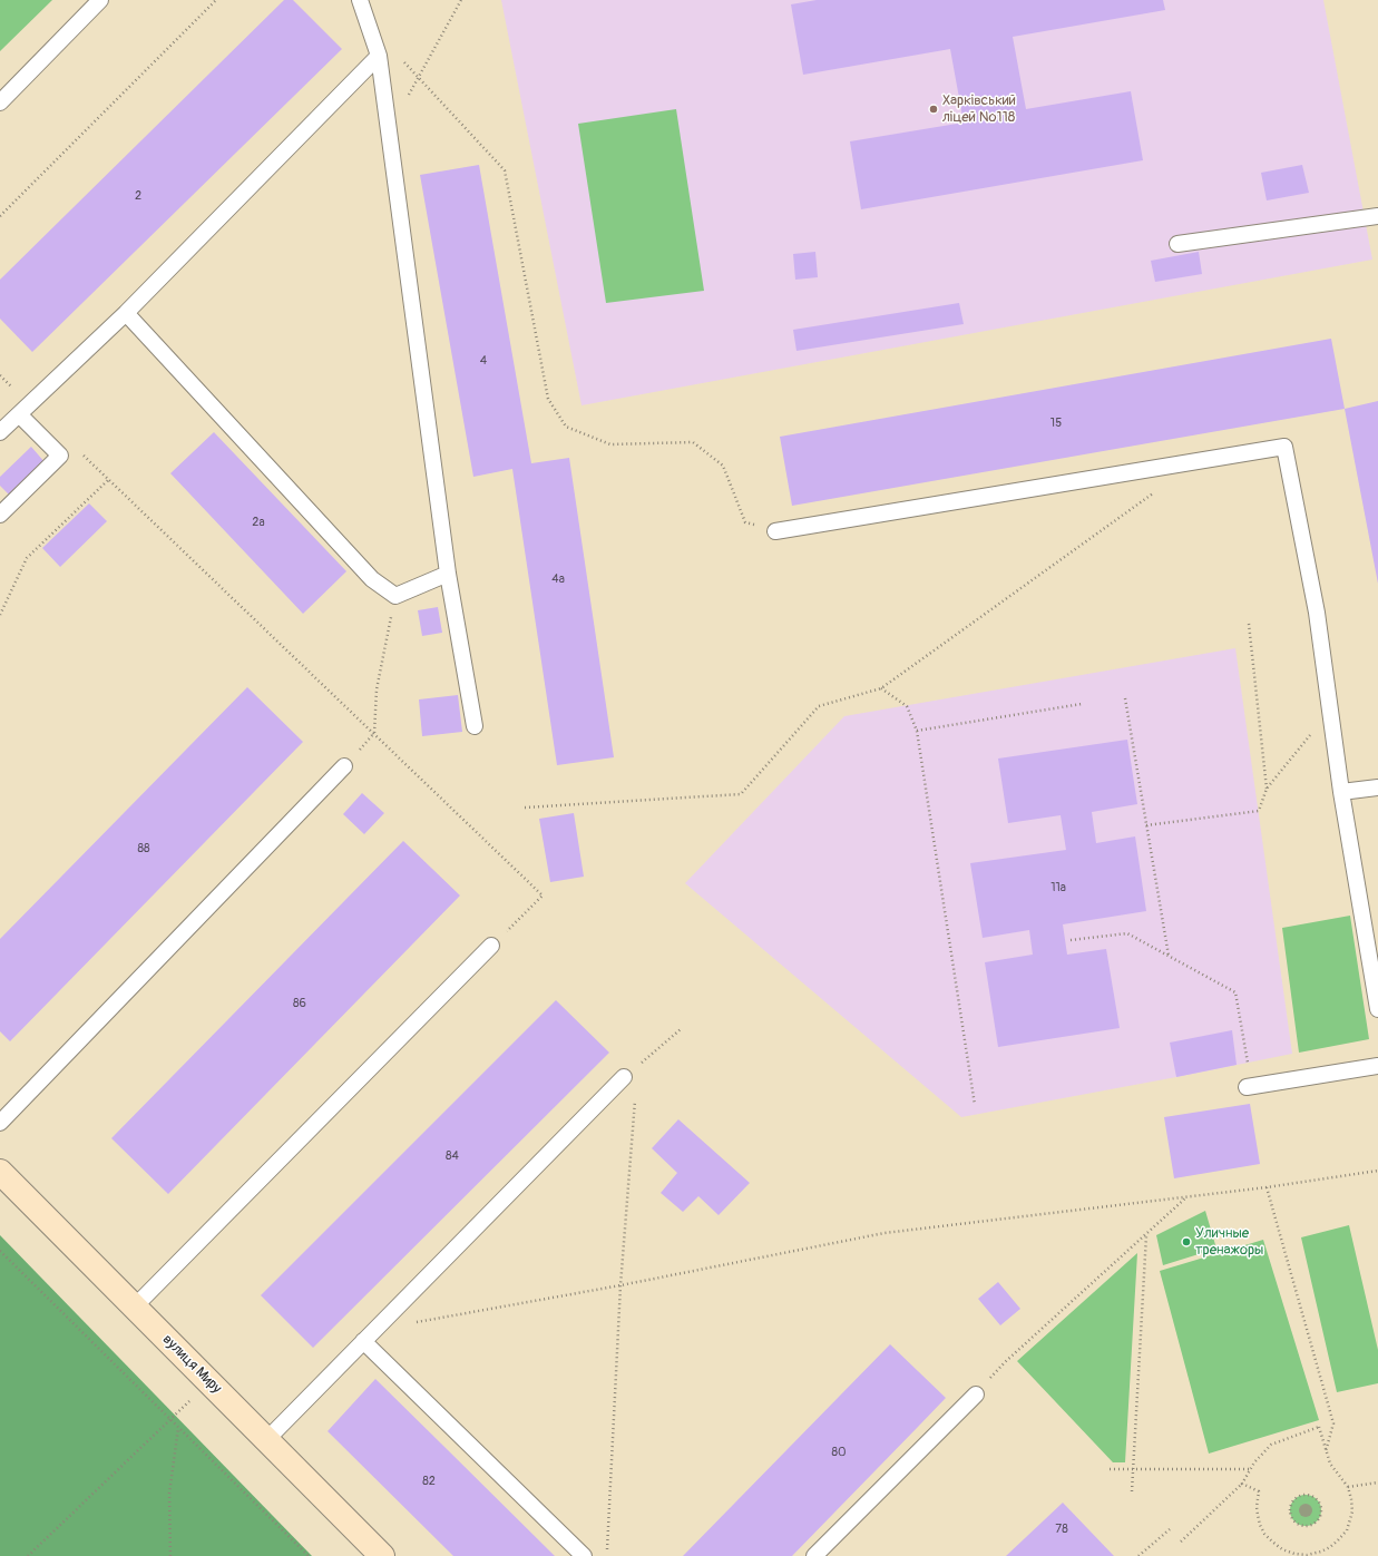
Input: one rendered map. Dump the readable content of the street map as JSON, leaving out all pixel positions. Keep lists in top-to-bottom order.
{
  "streets": {
    "street": ["вулиця Миру"]
  },
  "places": ["Харківський ліцей №118", "Уличные тренажоры"],
  "house_numbers": [
    "2",
    "4",
    "15",
    "2а",
    "4а",
    "88",
    "11а",
    "86",
    "84",
    "80",
    "82",
    "78"
  ]
}
